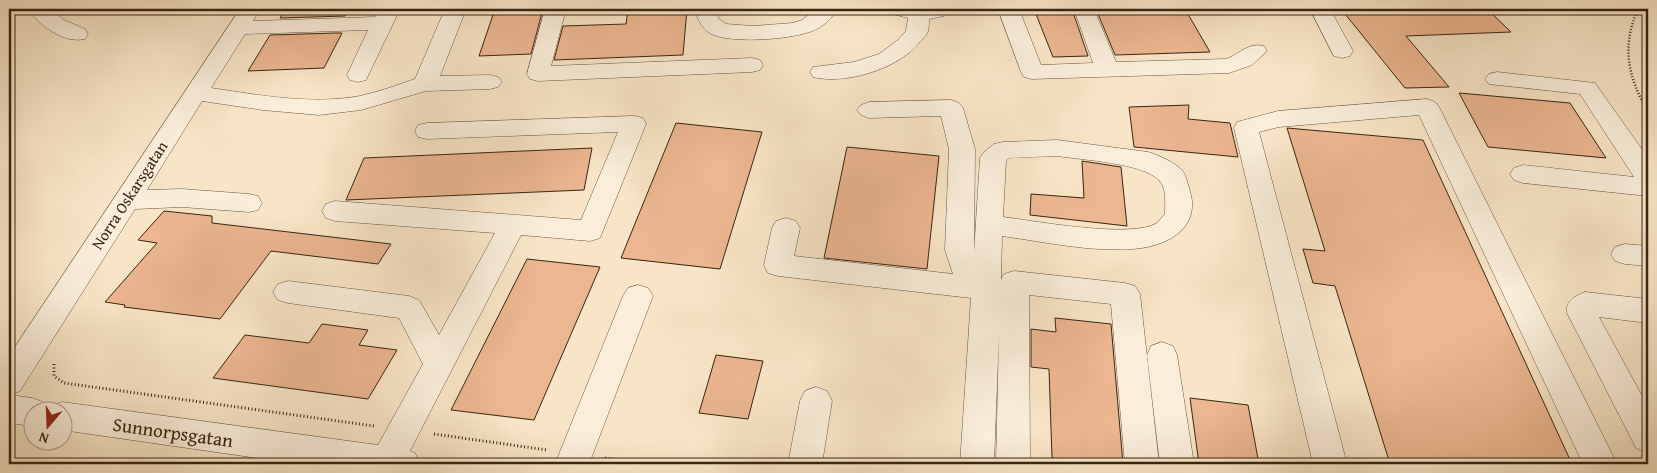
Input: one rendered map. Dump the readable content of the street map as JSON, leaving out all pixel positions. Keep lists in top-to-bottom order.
{
  "streets": {
    "street": ["Norra Oskarsgatan", "Sunnorpsgatan"]
  },
  "north": "bottom"
}
